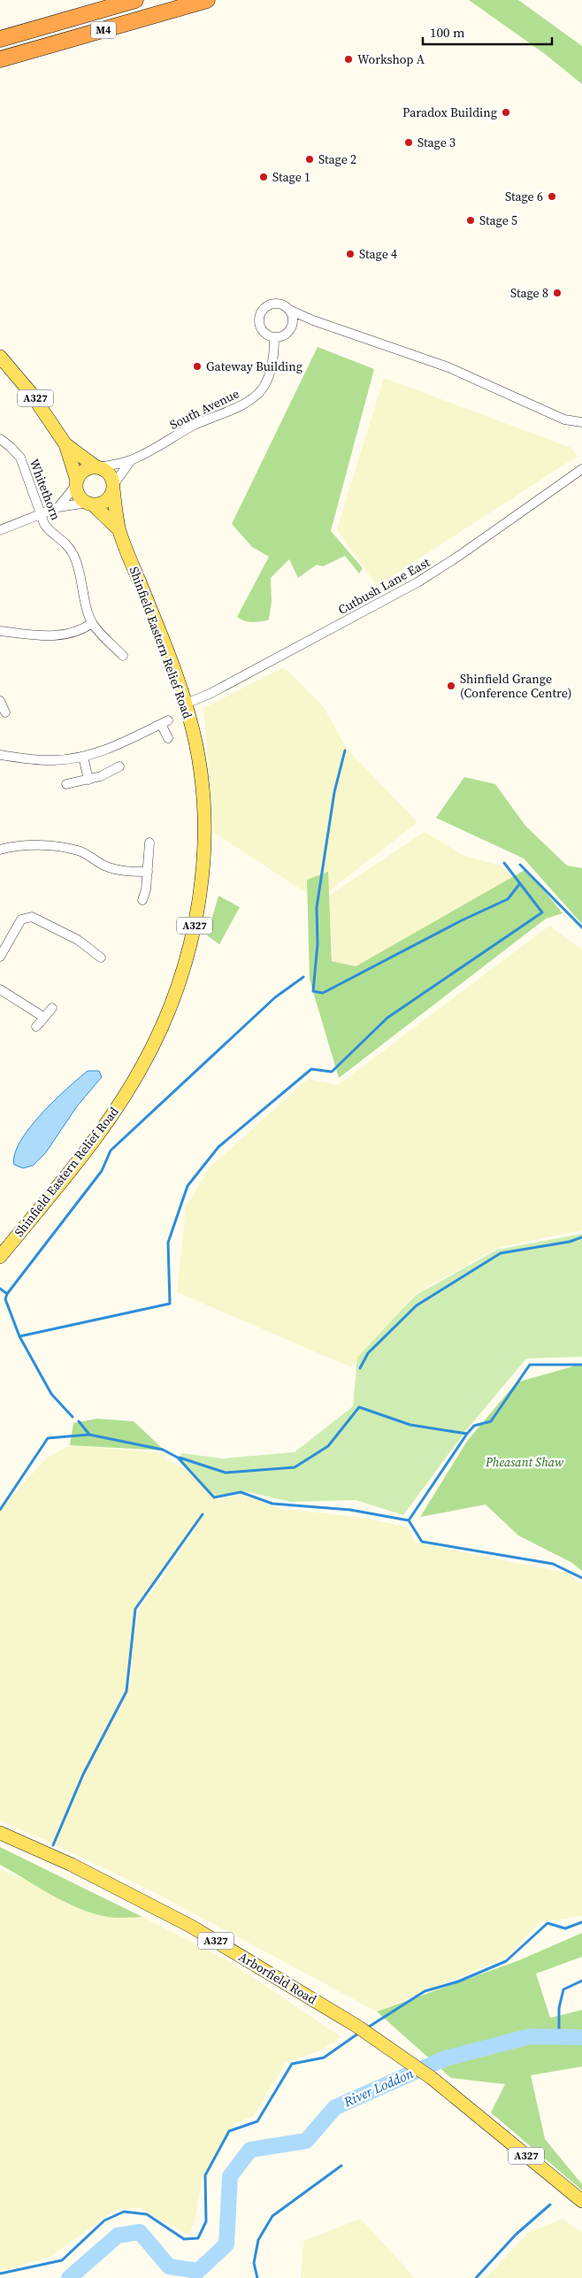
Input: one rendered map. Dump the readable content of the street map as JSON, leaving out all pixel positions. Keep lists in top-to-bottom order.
{
  "streets": {
    "highway": ["M4"],
    "main road": ["A327", "Shinfield Eastern Relief Road", "Arborfield Road"],
    "street": ["South Avenue", "Whitethorn", "Cutbush Lane East"]
  },
  "crossings": [
    ["A327", "South Avenue"],
    ["A327", "Shinfield Eastern Relief Road"],
    ["South Avenue", "Shinfield Eastern Relief Road"],
    ["Cutbush Lane East", "Shinfield Eastern Relief Road"]
  ],
  "water": ["River Loddon"],
  "parks": ["Pheasant Shaw"],
  "places": [
    "Workshop A",
    "Paradox Building",
    "Stage 3",
    "Stage 2",
    "Stage 1",
    "Stage 6",
    "Stage 5",
    "Stage 4",
    "Stage 8",
    "Gateway Building",
    "Shinfield Grange (Conference Centre)"
  ],
  "scale_bar": "100 m"
}
